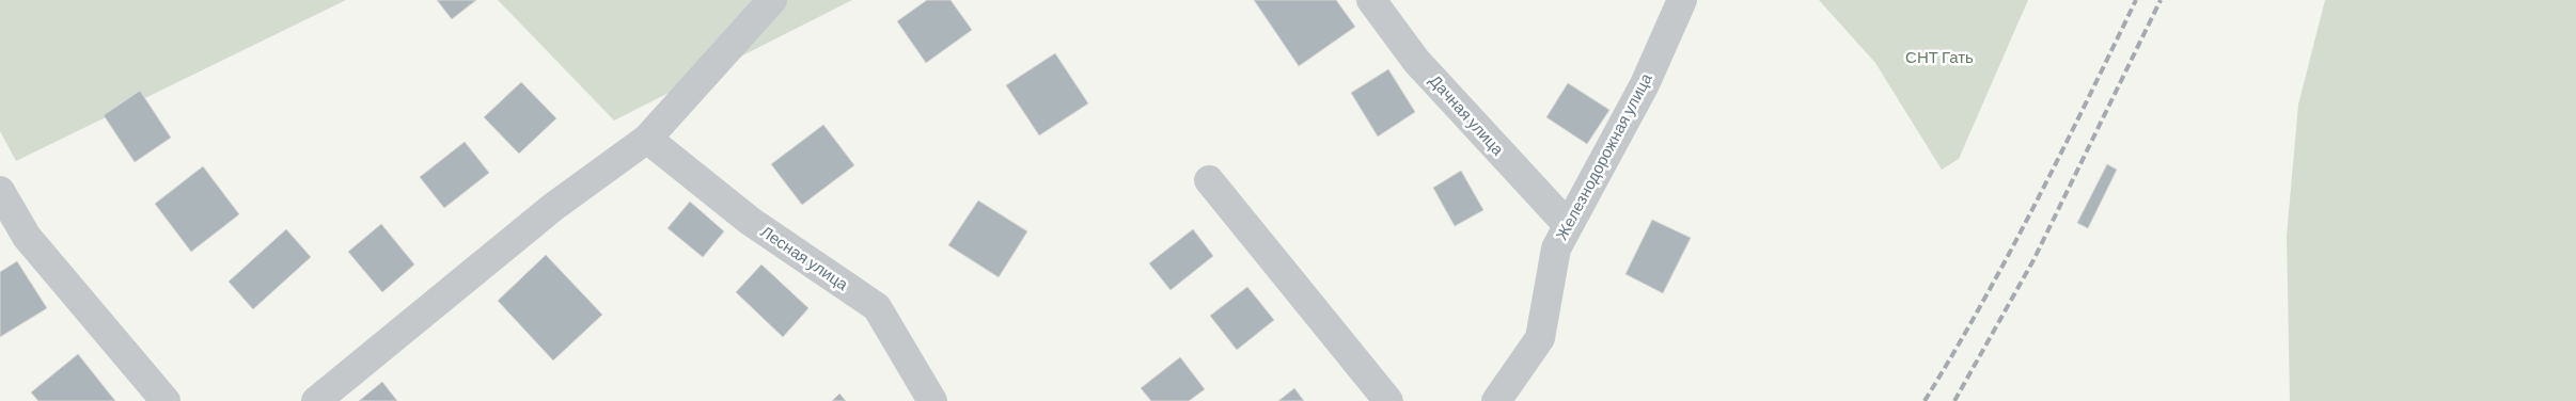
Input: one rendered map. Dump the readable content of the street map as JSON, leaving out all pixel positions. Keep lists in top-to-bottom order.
{
  "streets": {
    "street": ["Дачная улица", "Железнодорожная улица", "Лесная улица"]
  },
  "crossings": [
    ["Дачная улица", "Железнодорожная улица"]
  ],
  "parks": ["СНТ Гать"]
}
